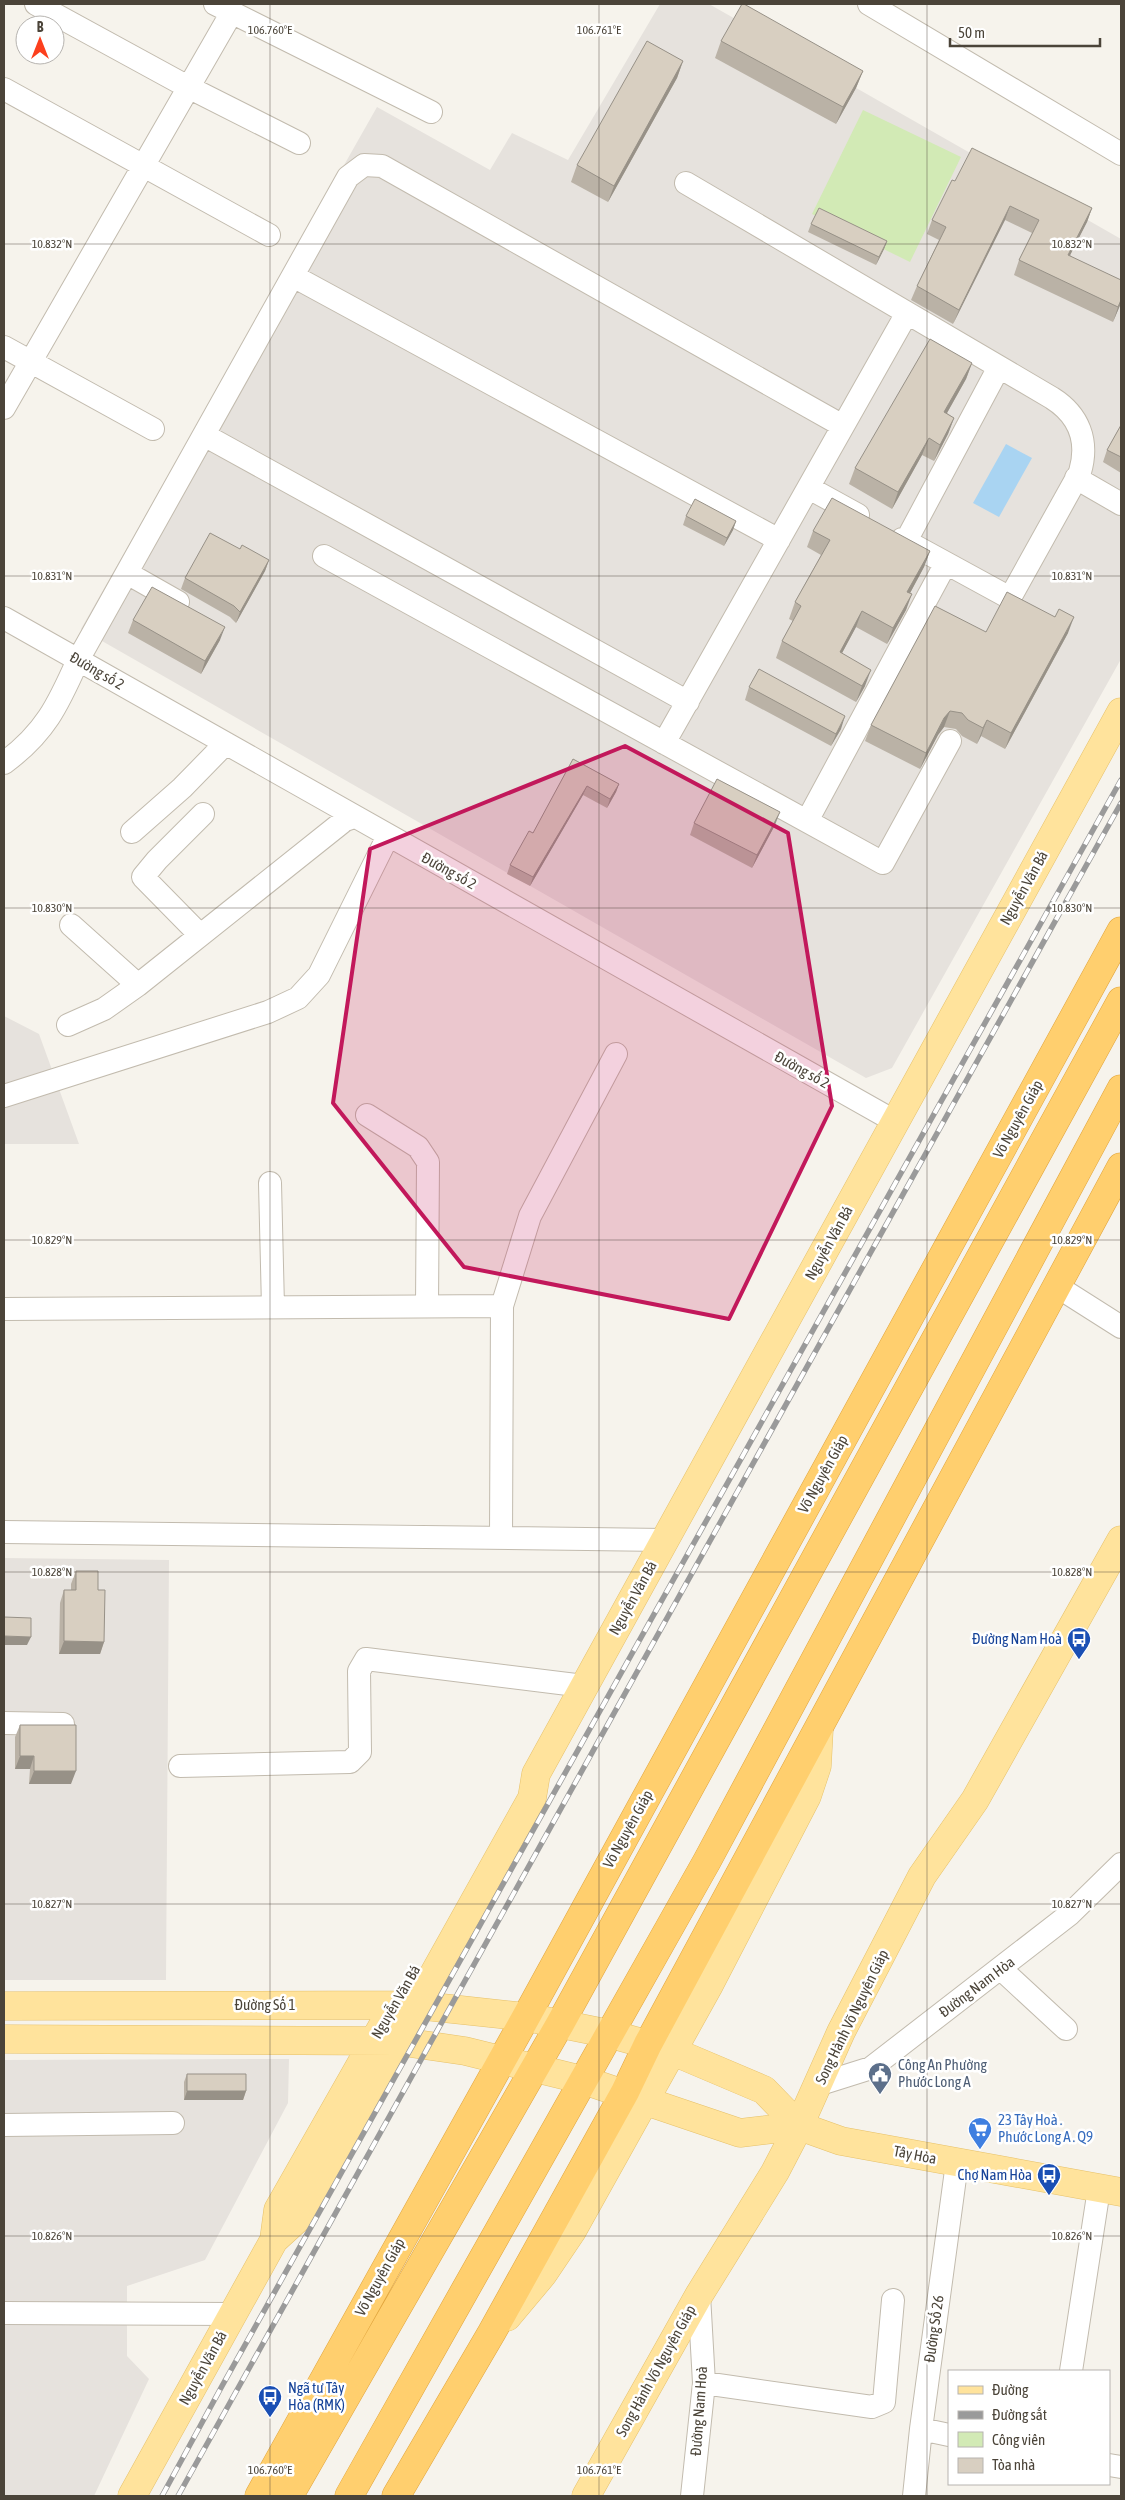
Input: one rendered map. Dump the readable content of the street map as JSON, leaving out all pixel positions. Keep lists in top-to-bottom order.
{
  "streets": {
    "highway": ["Võ Nguyên Giáp"],
    "main road": [
      "Nguyễn Văn Bá",
      "Đường Số 1",
      "Song Hành Võ Nguyên Giáp",
      "Tây Hòa"
    ],
    "street": [
      "Đường số 2",
      "Đường Nam Hòa",
      "Đường Số 26",
      "Đường Nam Hoà"
    ]
  },
  "crossings": [
    ["Đường số 2", "Nguyễn Văn Bá"],
    ["Nguyễn Văn Bá", "Đường Số 1"],
    ["Võ Nguyên Giáp", "Đường Số 1"],
    ["Võ Nguyên Giáp", "Tây Hòa"],
    ["Đường Nam Hòa", "Song Hành Võ Nguyên Giáp"],
    ["Đường Số 1", "Tây Hòa"],
    ["Song Hành Võ Nguyên Giáp", "Tây Hòa"],
    ["Song Hành Võ Nguyên Giáp", "Đường Nam Hoà"],
    ["Tây Hòa", "Đường Số 26"]
  ],
  "places": {
    "bus stop": ["Đường Nam Hoà", "Chợ Nam Hòa", "Ngã tư Tây Hòa (RMK)"],
    "public building": ["Công An Phường Phước Long A"],
    "supermarket": ["23 Tây Hoà . Phước Long A . Q9"]
  },
  "legend": [
    "Đường",
    "Đường sắt",
    "Công viên",
    "Tòa nhà"
  ],
  "scale_bar": "50 m",
  "north": "top",
  "coordinates": [
    "106.760°E",
    "106.761°E",
    "10.832°N",
    "10.831°N",
    "10.830°N",
    "10.829°N",
    "10.828°N",
    "10.827°N",
    "10.826°N"
  ]
}
